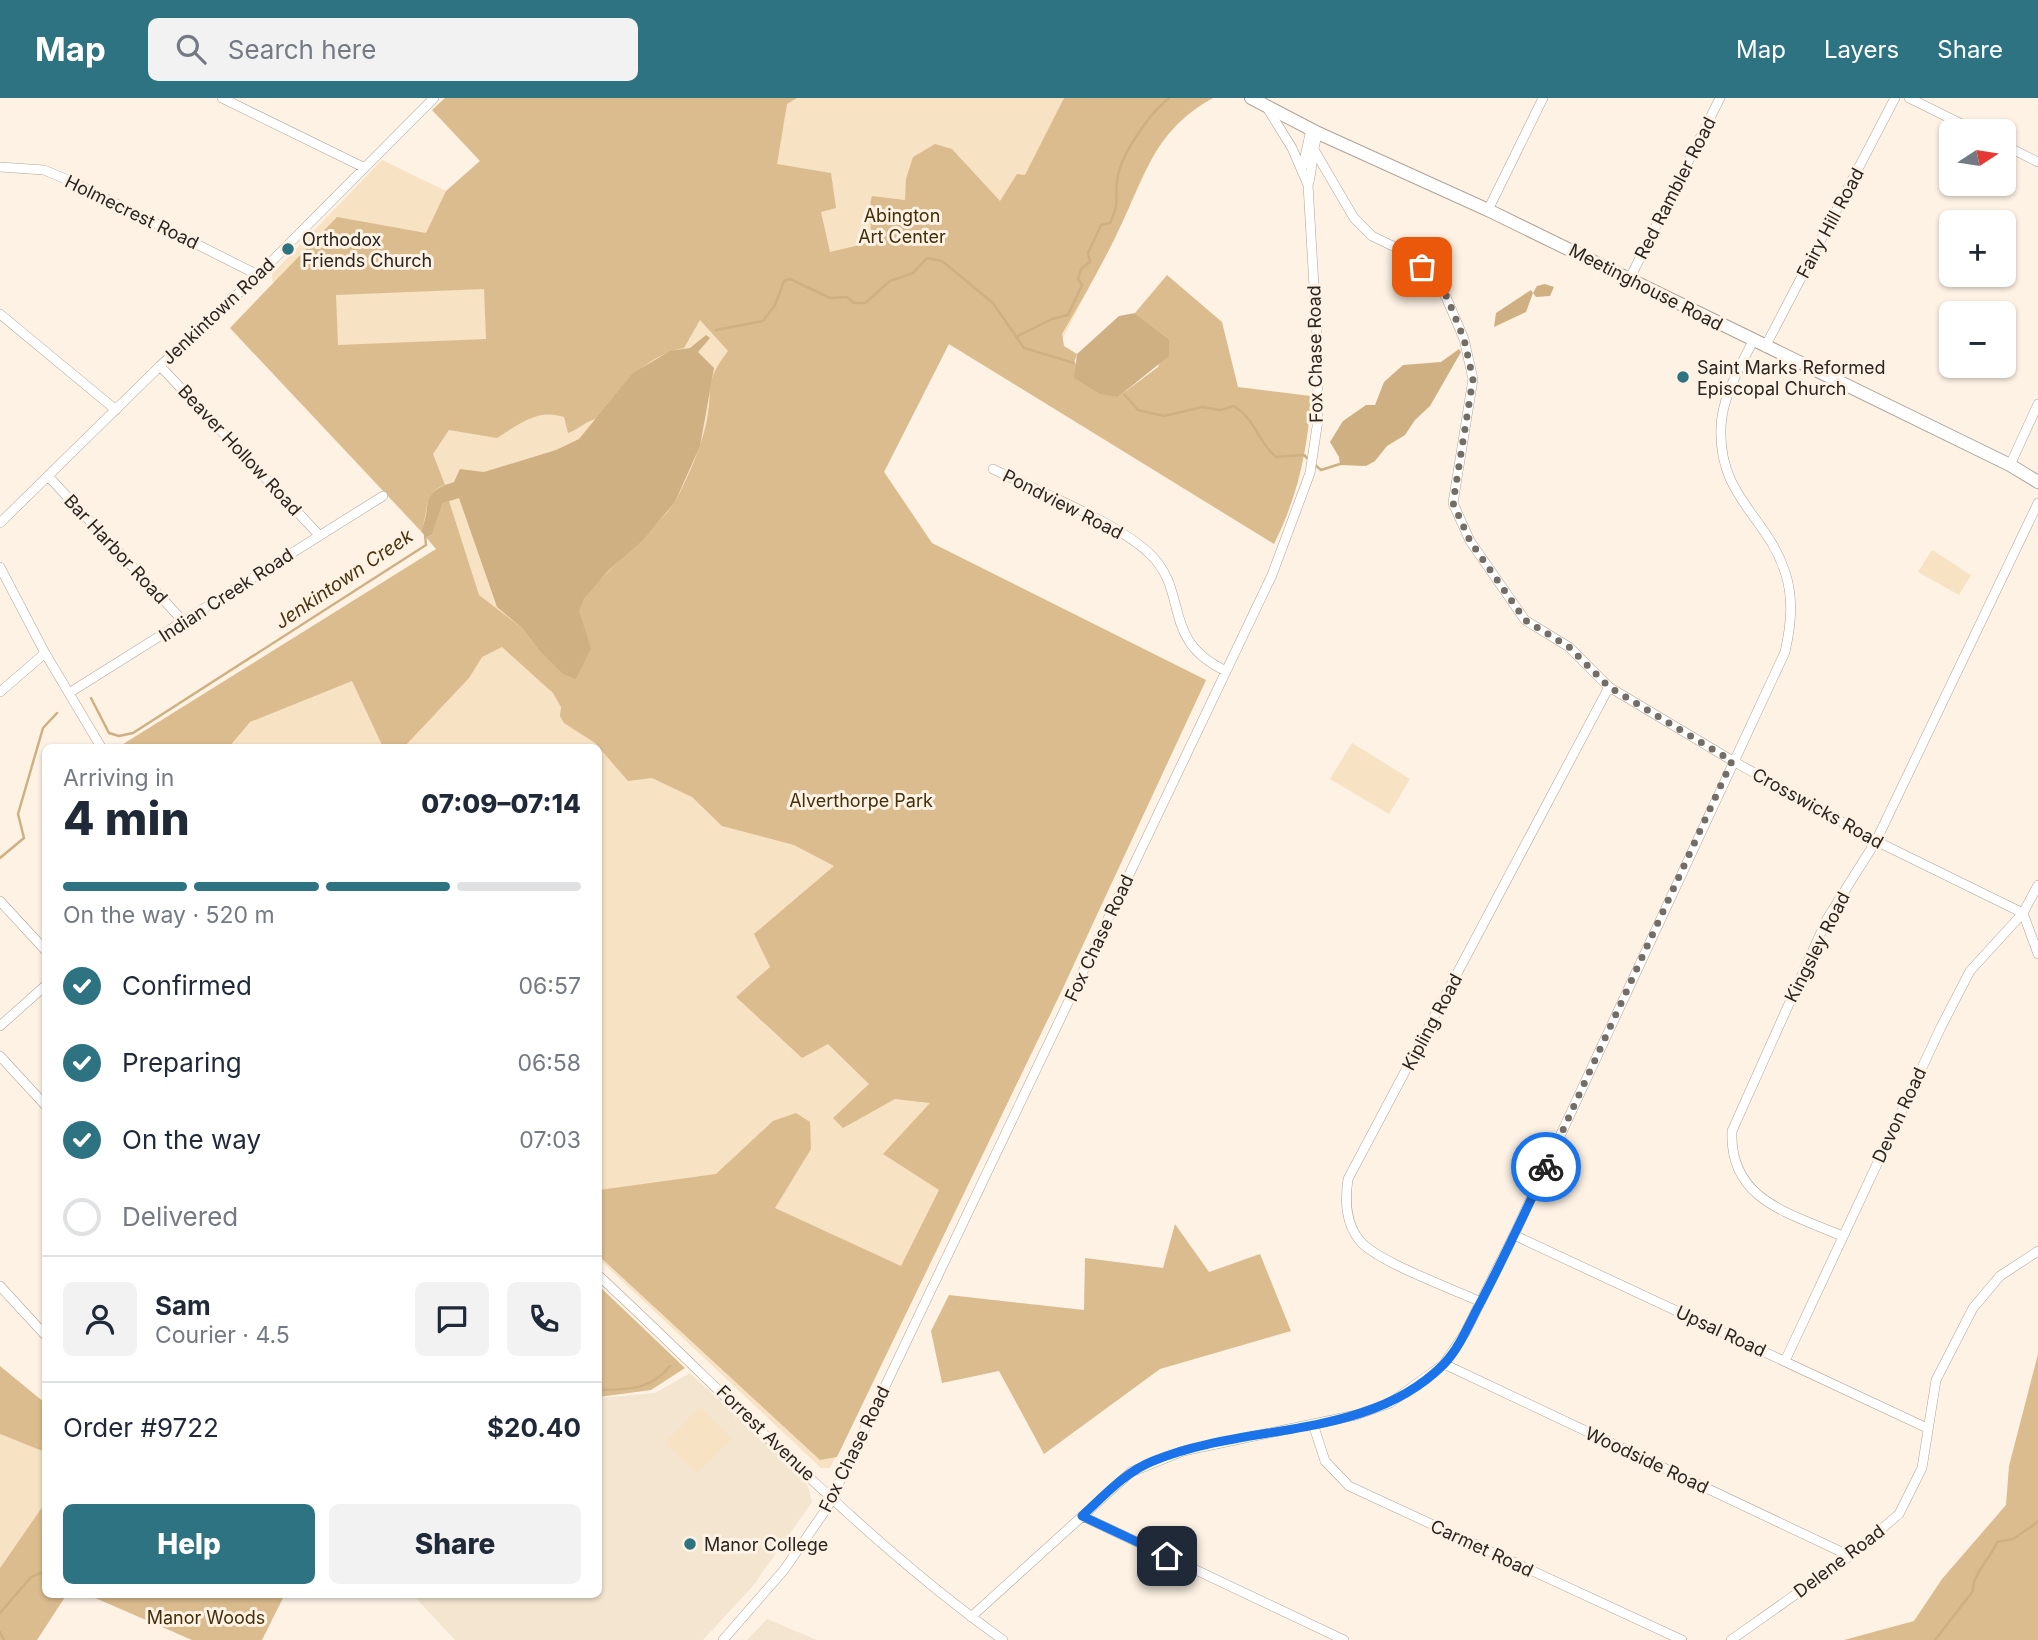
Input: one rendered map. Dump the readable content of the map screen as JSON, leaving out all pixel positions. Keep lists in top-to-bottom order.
{
  "streets": {
    "street": [
      "Red Rambler Road",
      "Holmecrest Road",
      "Fairy Hill Road",
      "Meetinghouse Road",
      "Jenkintown Road",
      "Fox Chase Road",
      "Beaver Hollow Road",
      "Pondview Road",
      "Bar Harbor Road",
      "Indian Creek Road",
      "Crosswicks Road",
      "Kingsley Road",
      "Kipling Road",
      "Devon Road",
      "Upsal Road",
      "Forrest Avenue",
      "Woodside Road",
      "Carmet Road",
      "Delene Road"
    ]
  },
  "crossings": [
    ["Red Rambler Road", "Meetinghouse Road"],
    ["Holmecrest Road", "Jenkintown Road"],
    ["Fairy Hill Road", "Meetinghouse Road"],
    ["Fairy Hill Road", "Crosswicks Road"],
    ["Fairy Hill Road", "Kipling Road"],
    ["Fairy Hill Road", "Upsal Road"],
    ["Fairy Hill Road", "Woodside Road"],
    ["Meetinghouse Road", "Fox Chase Road"],
    ["Jenkintown Road", "Beaver Hollow Road"],
    ["Jenkintown Road", "Bar Harbor Road"],
    ["Fox Chase Road", "Pondview Road"],
    ["Fox Chase Road", "Crosswicks Road"],
    ["Fox Chase Road", "Forrest Avenue"],
    ["Beaver Hollow Road", "Indian Creek Road"],
    ["Bar Harbor Road", "Indian Creek Road"],
    ["Crosswicks Road", "Kingsley Road"],
    ["Crosswicks Road", "Kipling Road"],
    ["Crosswicks Road", "Devon Road"],
    ["Kingsley Road", "Devon Road"],
    ["Devon Road", "Upsal Road"],
    ["Upsal Road", "Delene Road"],
    ["Woodside Road", "Delene Road"]
  ],
  "water": ["Jenkintown Creek"],
  "parks": ["Abington Art Center", "Alverthorpe Park", "Manor Woods"],
  "places": ["Orthodox Friends Church", "Saint Marks Reformed Episcopal Church", "Manor College"],
  "north": "right",
  "page": {
    "header": "Map",
    "search": "Search here",
    "nav": ["Map", "Layers", "Share"],
    "map_buttons": ["+", "−"],
    "heading": ["4 min", "Arriving in", "07:09–07:14"],
    "panel": [
      "Sam",
      "Courier · 4.5",
      "Order #9722",
      "$20.40"
    ],
    "bar": "On the way · 520 m",
    "list": [
      ["Confirmed", "06:57"],
      ["Preparing", "06:58"],
      ["On the way", "07:03"],
      "Delivered"
    ],
    "buttons": ["Help", "Share"]
  }
}
